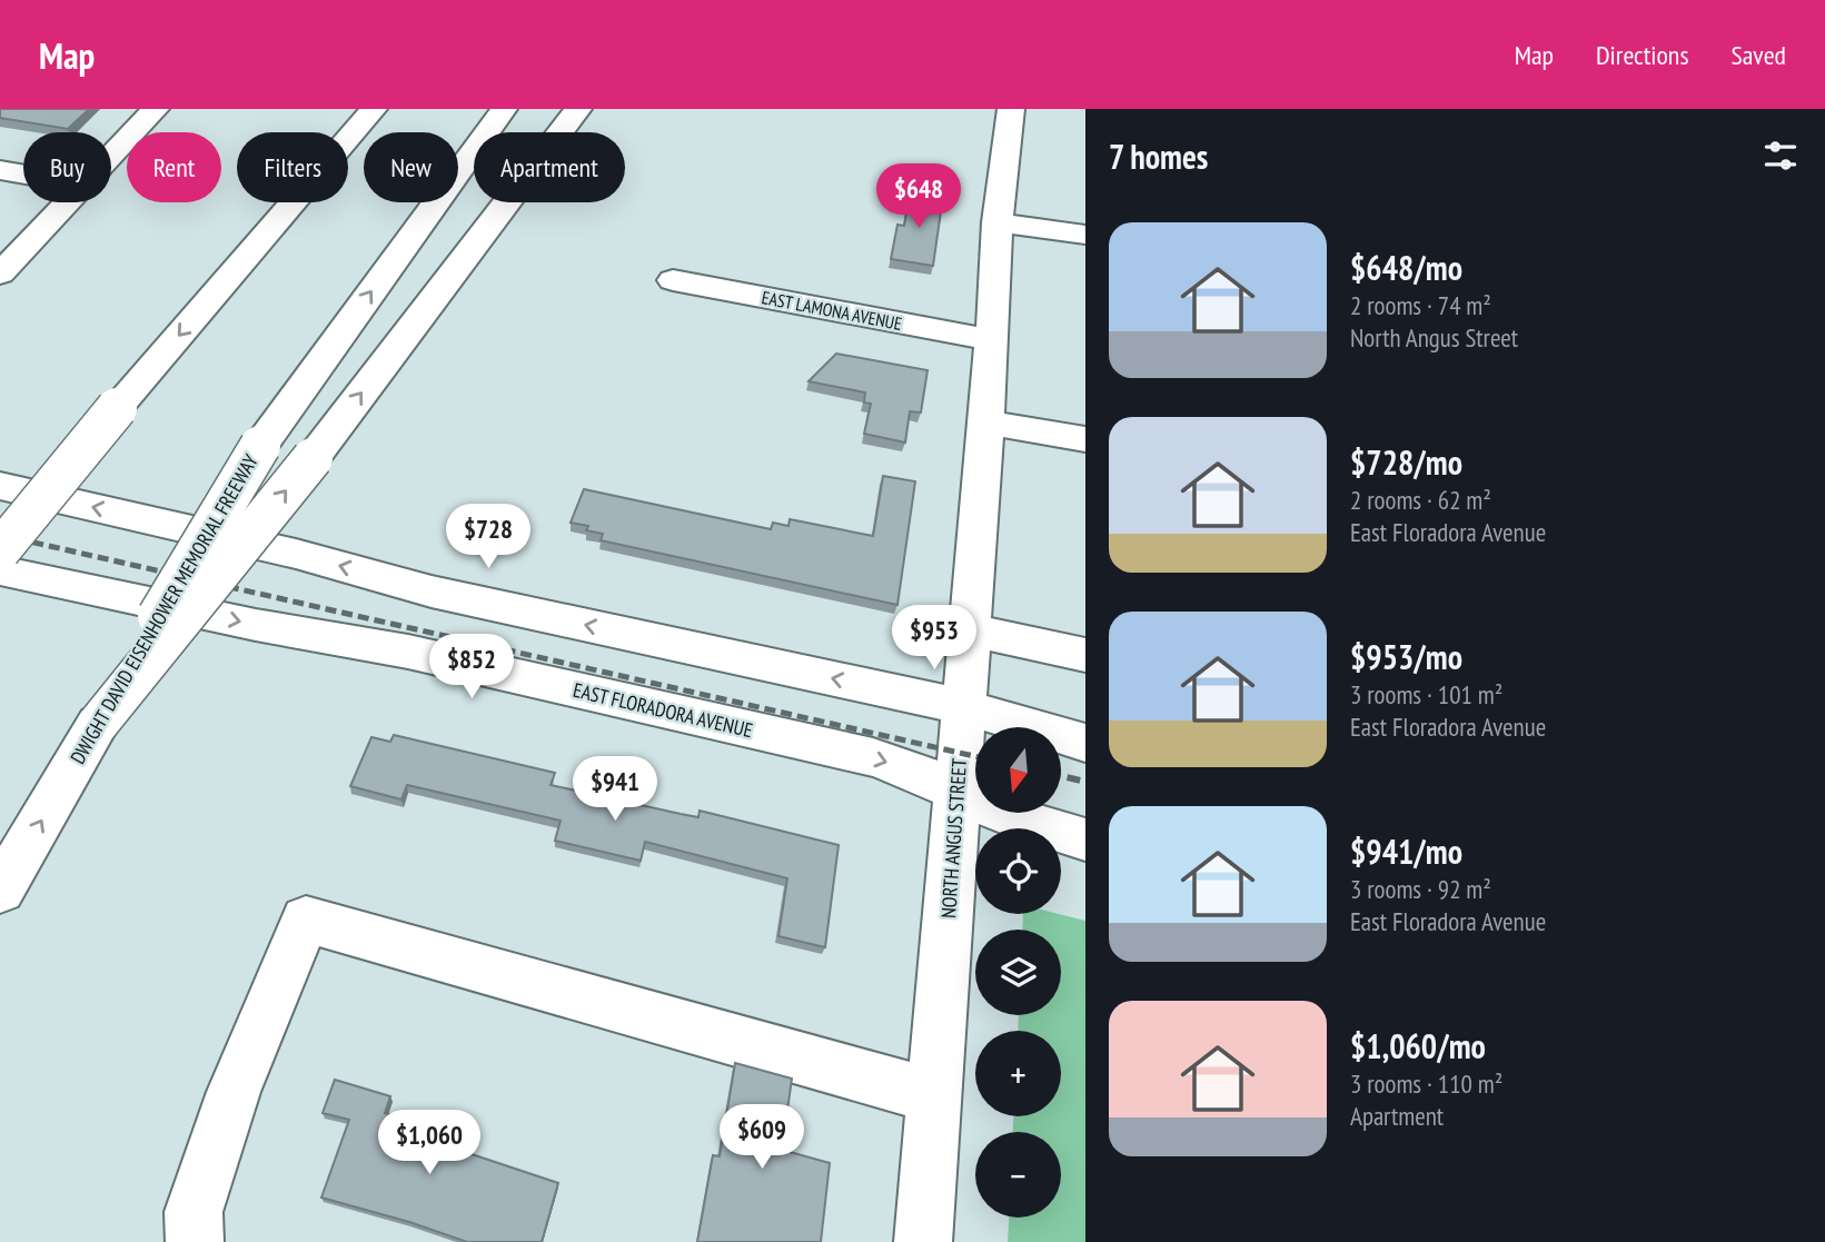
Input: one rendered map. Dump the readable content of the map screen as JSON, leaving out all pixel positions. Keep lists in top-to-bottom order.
{
  "streets": {
    "main road": [
      "EAST LAMONA AVENUE",
      "DWIGHT DAVID EISENHOWER MEMORIAL FREEWAY",
      "EAST FLORADORA AVENUE",
      "NORTH ANGUS STREET"
    ]
  },
  "crossings": [
    ["EAST LAMONA AVENUE", "NORTH ANGUS STREET"],
    ["EAST FLORADORA AVENUE", "NORTH ANGUS STREET"]
  ],
  "north": "bottom",
  "page": {
    "header": "Map",
    "nav": ["Map", "Directions", "Saved"],
    "heading": "7 homes",
    "chip": [
      "Buy",
      "Rent",
      "Filters",
      "New",
      "Apartment"
    ],
    "price": [
      "$648",
      "$728",
      "$953",
      "$852",
      "$941",
      "$609",
      "$1,060"
    ],
    "list": [
      {
        "name": "$648/mo",
        "note": "2 rooms · 74 m² · North Angus Street"
      },
      {
        "name": "$728/mo",
        "note": "2 rooms · 62 m² · East Floradora Avenue"
      },
      {
        "name": "$953/mo",
        "note": "3 rooms · 101 m² · East Floradora Avenue"
      },
      {
        "name": "$941/mo",
        "note": "3 rooms · 92 m² · East Floradora Avenue"
      },
      {
        "name": "$1,060/mo",
        "note": "3 rooms · 110 m² · Apartment"
      }
    ],
    "map_buttons": ["+", "−"]
  }
}
